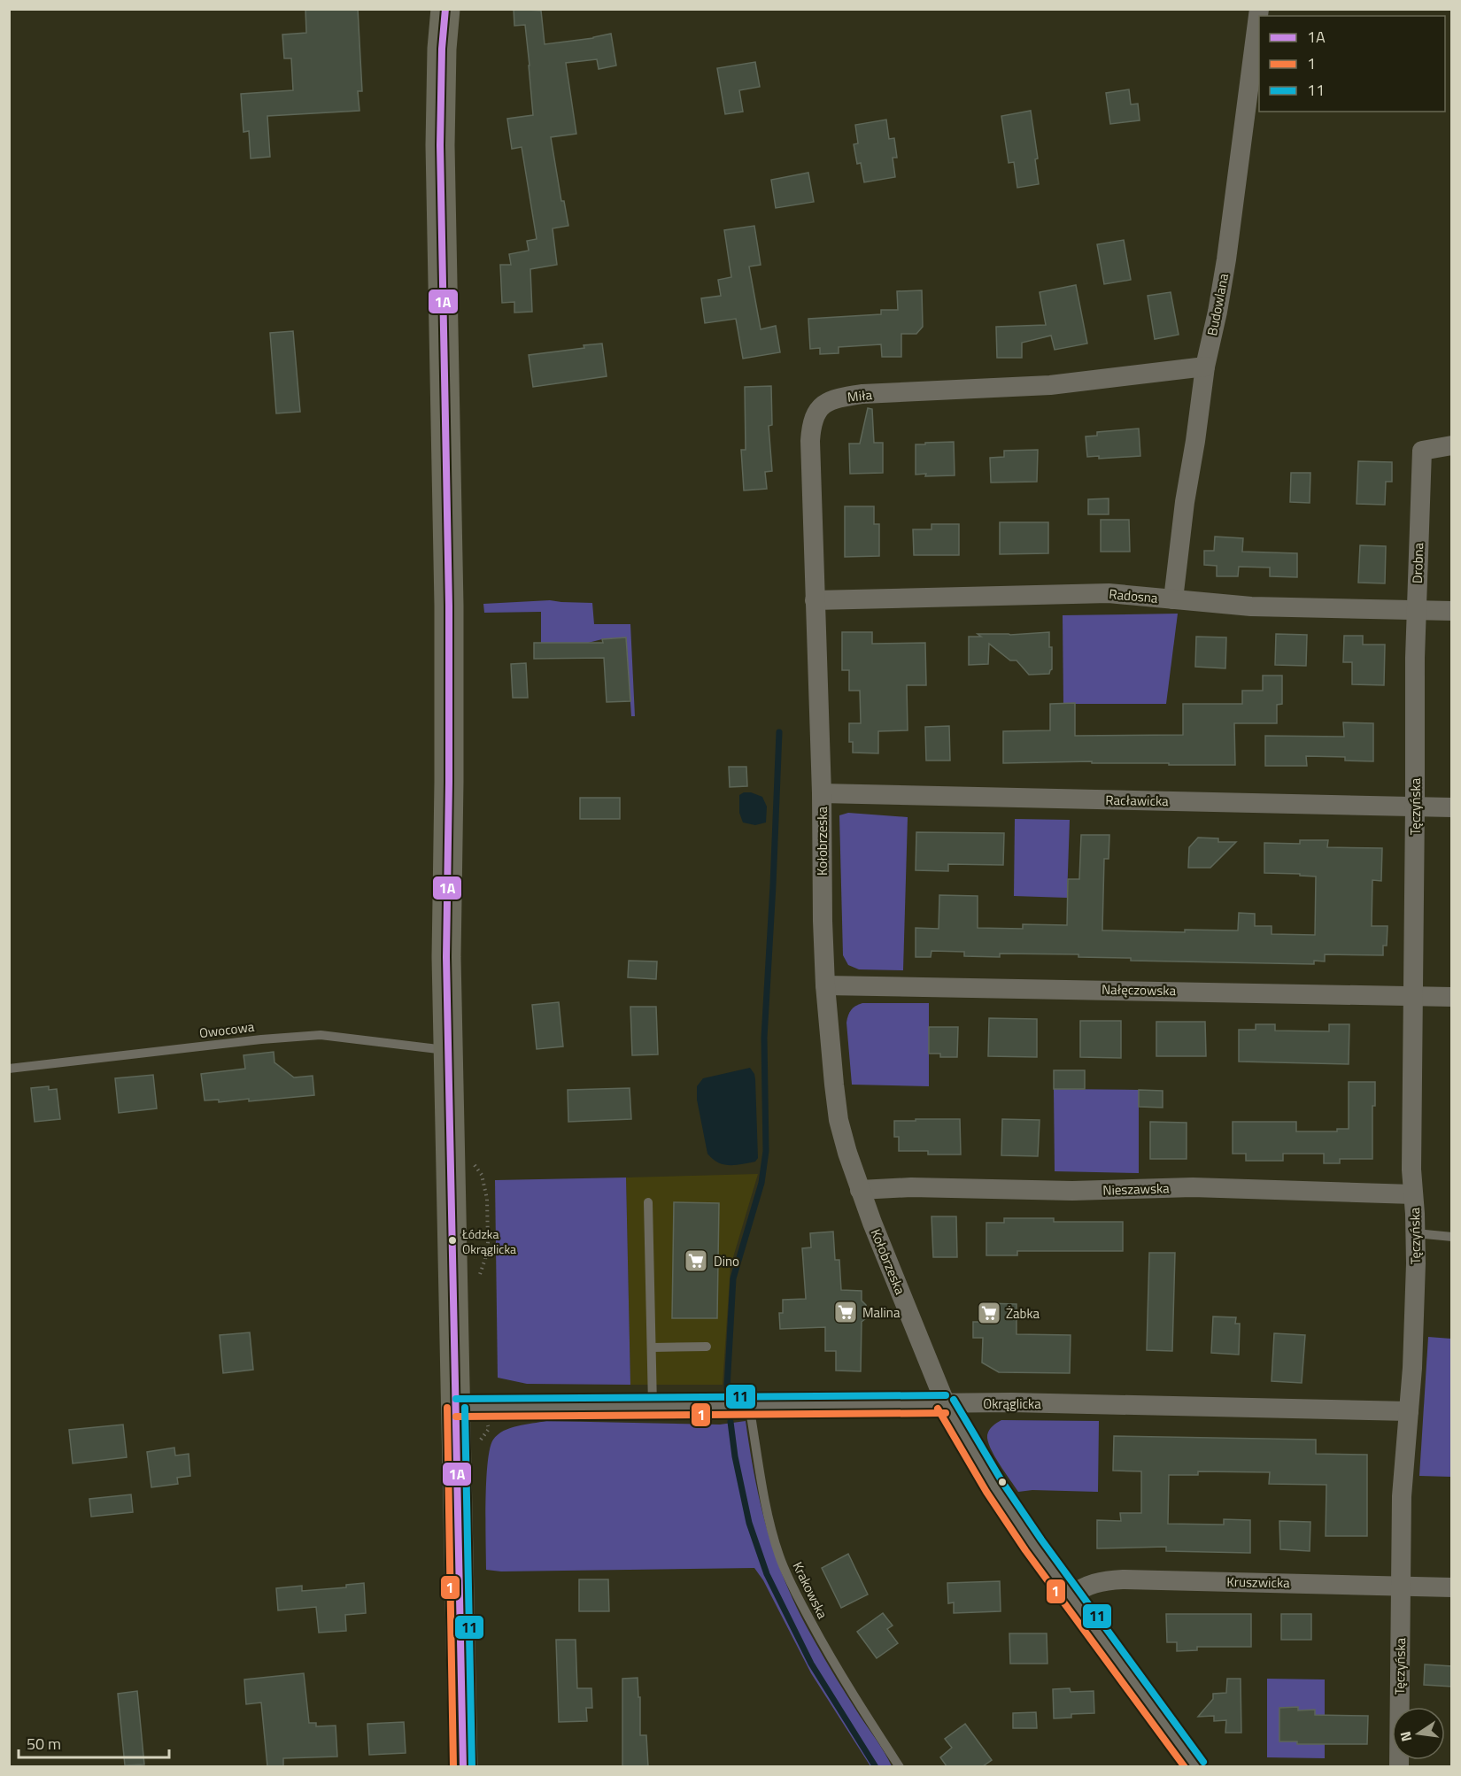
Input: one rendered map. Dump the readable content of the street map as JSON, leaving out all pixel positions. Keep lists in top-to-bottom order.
{
  "streets": {
    "street": [
      "Budowlana",
      "Miła",
      "Drobna",
      "Radosna",
      "Racławicka",
      "Tęczyńska",
      "Kołobrzeska",
      "Nałęczowska",
      "Nieszawska",
      "Okrąglicka",
      "Kruszwicka"
    ],
    "lane": ["Owocowa", "Krakowska"]
  },
  "crossings": [
    ["Budowlana", "Miła"],
    ["Budowlana", "Radosna"],
    ["Miła", "Radosna"],
    ["Miła", "Kołobrzeska"],
    ["Drobna", "Radosna"],
    ["Drobna", "Tęczyńska"],
    ["Racławicka", "Tęczyńska"],
    ["Racławicka", "Kołobrzeska"],
    ["Tęczyńska", "Nałęczowska"],
    ["Tęczyńska", "Nieszawska"],
    ["Tęczyńska", "Okrąglicka"],
    ["Tęczyńska", "Kruszwicka"],
    ["Kołobrzeska", "Nałęczowska"],
    ["Kołobrzeska", "Nieszawska"],
    ["Kołobrzeska", "Okrąglicka"],
    ["Kołobrzeska", "Kruszwicka"],
    ["Okrąglicka", "Krakowska"]
  ],
  "places": {
    "other": ["Łódzka Okrąglicka"],
    "supermarket": ["Dino", "Malina", "Żabka"]
  },
  "lines": ["transit line 1A", "transit line 11", "transit line 1"],
  "legend": ["1A", "1", "11"],
  "scale_bar": "50 m",
  "north": "left"
}
